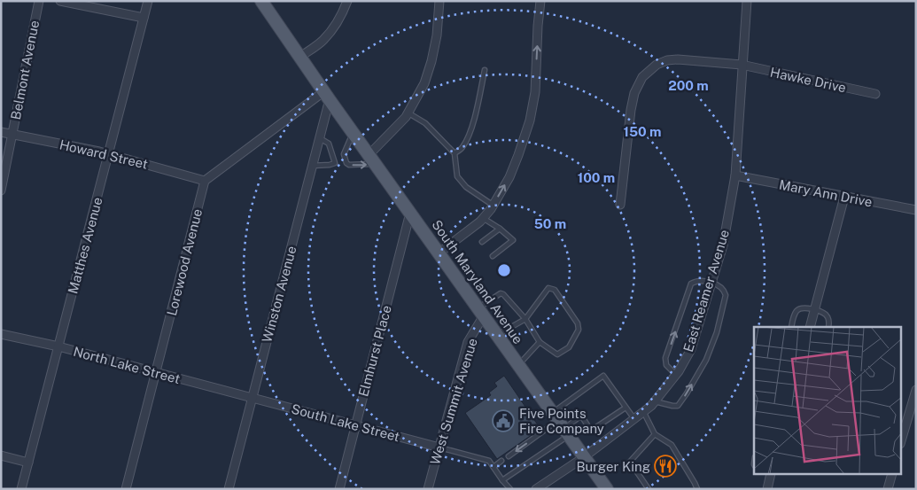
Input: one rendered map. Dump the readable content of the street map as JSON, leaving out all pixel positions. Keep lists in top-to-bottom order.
{
  "streets": {
    "main road": ["South Maryland Avenue"],
    "street": [
      "Belmont Avenue",
      "Hawke Drive",
      "Howard Street",
      "Mary Ann Drive",
      "Matthes Avenue",
      "Lorewood Avenue",
      "East Reamer Avenue",
      "Winston Avenue",
      "Elmhurst Place",
      "North Lake Street",
      "West Summit Avenue",
      "South Lake Street"
    ]
  },
  "crossings": [
    ["Belmont Avenue", "Howard Street"],
    ["Hawke Drive", "East Reamer Avenue"],
    ["Howard Street", "Matthes Avenue"],
    ["Howard Street", "Lorewood Avenue"],
    ["Mary Ann Drive", "East Reamer Avenue"],
    ["Matthes Avenue", "North Lake Street"],
    ["Lorewood Avenue", "North Lake Street"],
    ["South Maryland Avenue", "East Reamer Avenue"],
    ["South Maryland Avenue", "Winston Avenue"],
    ["South Maryland Avenue", "Elmhurst Place"],
    ["South Maryland Avenue", "West Summit Avenue"],
    ["Winston Avenue", "North Lake Street"],
    ["Winston Avenue", "South Lake Street"],
    ["Elmhurst Place", "South Lake Street"],
    ["North Lake Street", "South Lake Street"],
    ["West Summit Avenue", "South Lake Street"]
  ],
  "places": {
    "public building": ["Five Points Fire Company"],
    "restaurant": ["Burger King"]
  },
  "rings": [
    "200 m",
    "150 m",
    "100 m",
    "50 m"
  ]
}
